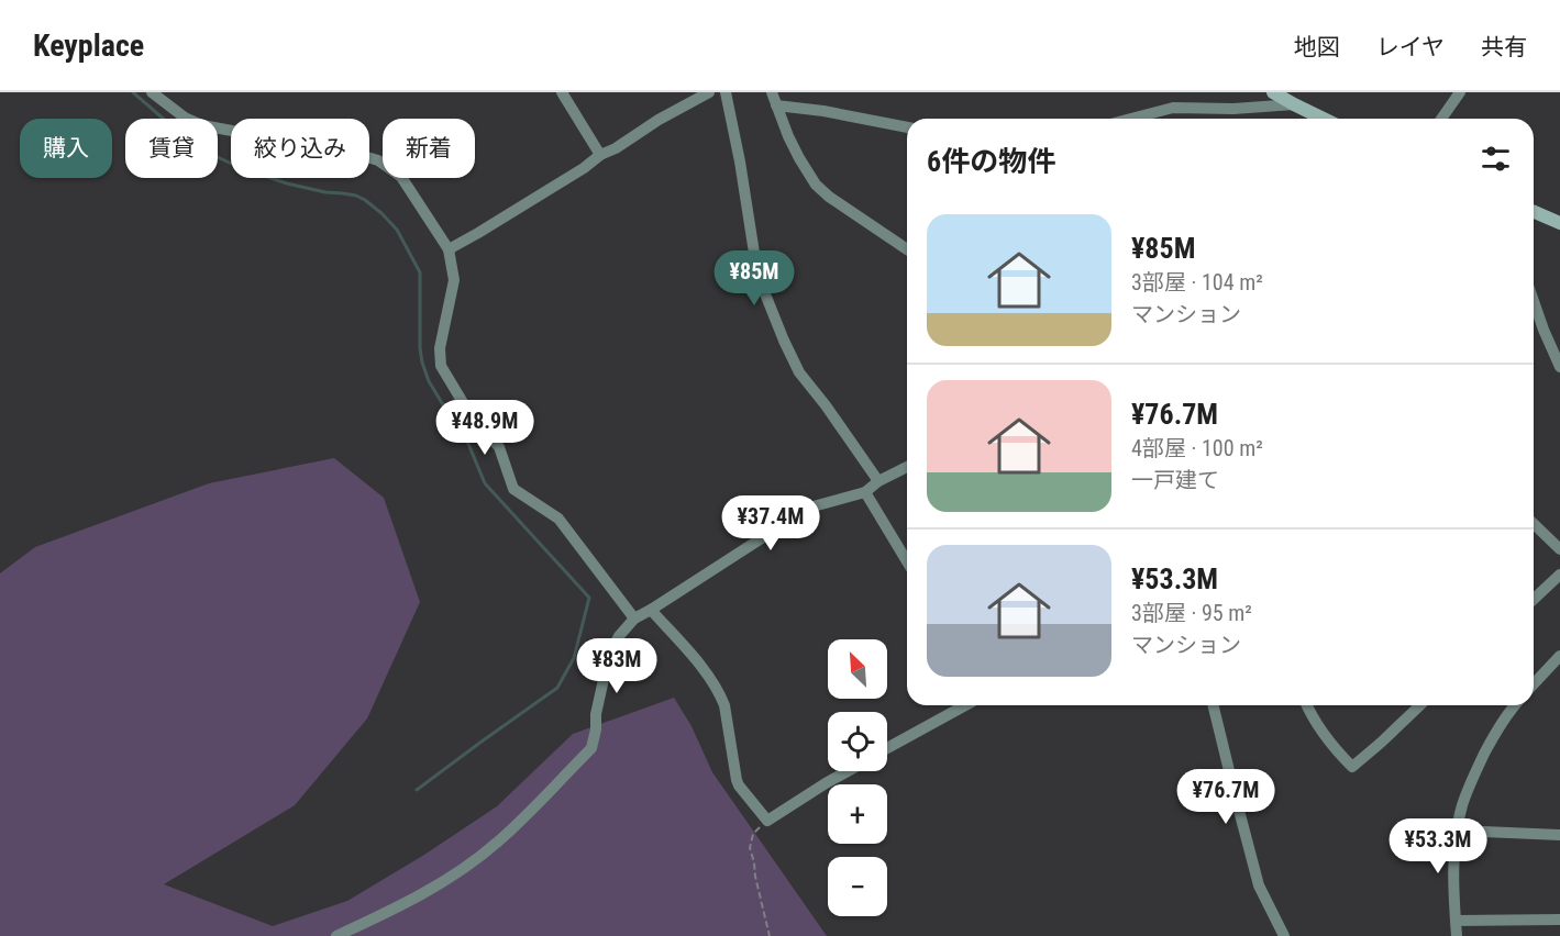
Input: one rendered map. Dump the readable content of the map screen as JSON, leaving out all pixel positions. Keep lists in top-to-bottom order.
{
  "north": "top left",
  "page": {
    "header": "Keyplace",
    "nav": ["地図", "レイヤ", "共有"],
    "chip": [
      "購入",
      "賃貸",
      "絞り込み",
      "新着"
    ],
    "heading": "6件の物件",
    "list": [
      {
        "name": "¥85M",
        "note": "3部屋 · 104 m² · マンション"
      },
      {
        "name": "¥76.7M",
        "note": "4部屋 · 100 m² · 一戸建て"
      },
      {
        "name": "¥53.3M",
        "note": "3部屋 · 95 m² · マンション"
      }
    ],
    "price": [
      "¥85M",
      "¥48.9M",
      "¥37.4M",
      "¥83M",
      "¥76.7M",
      "¥53.3M"
    ],
    "map_buttons": ["+", "−"]
  }
}
